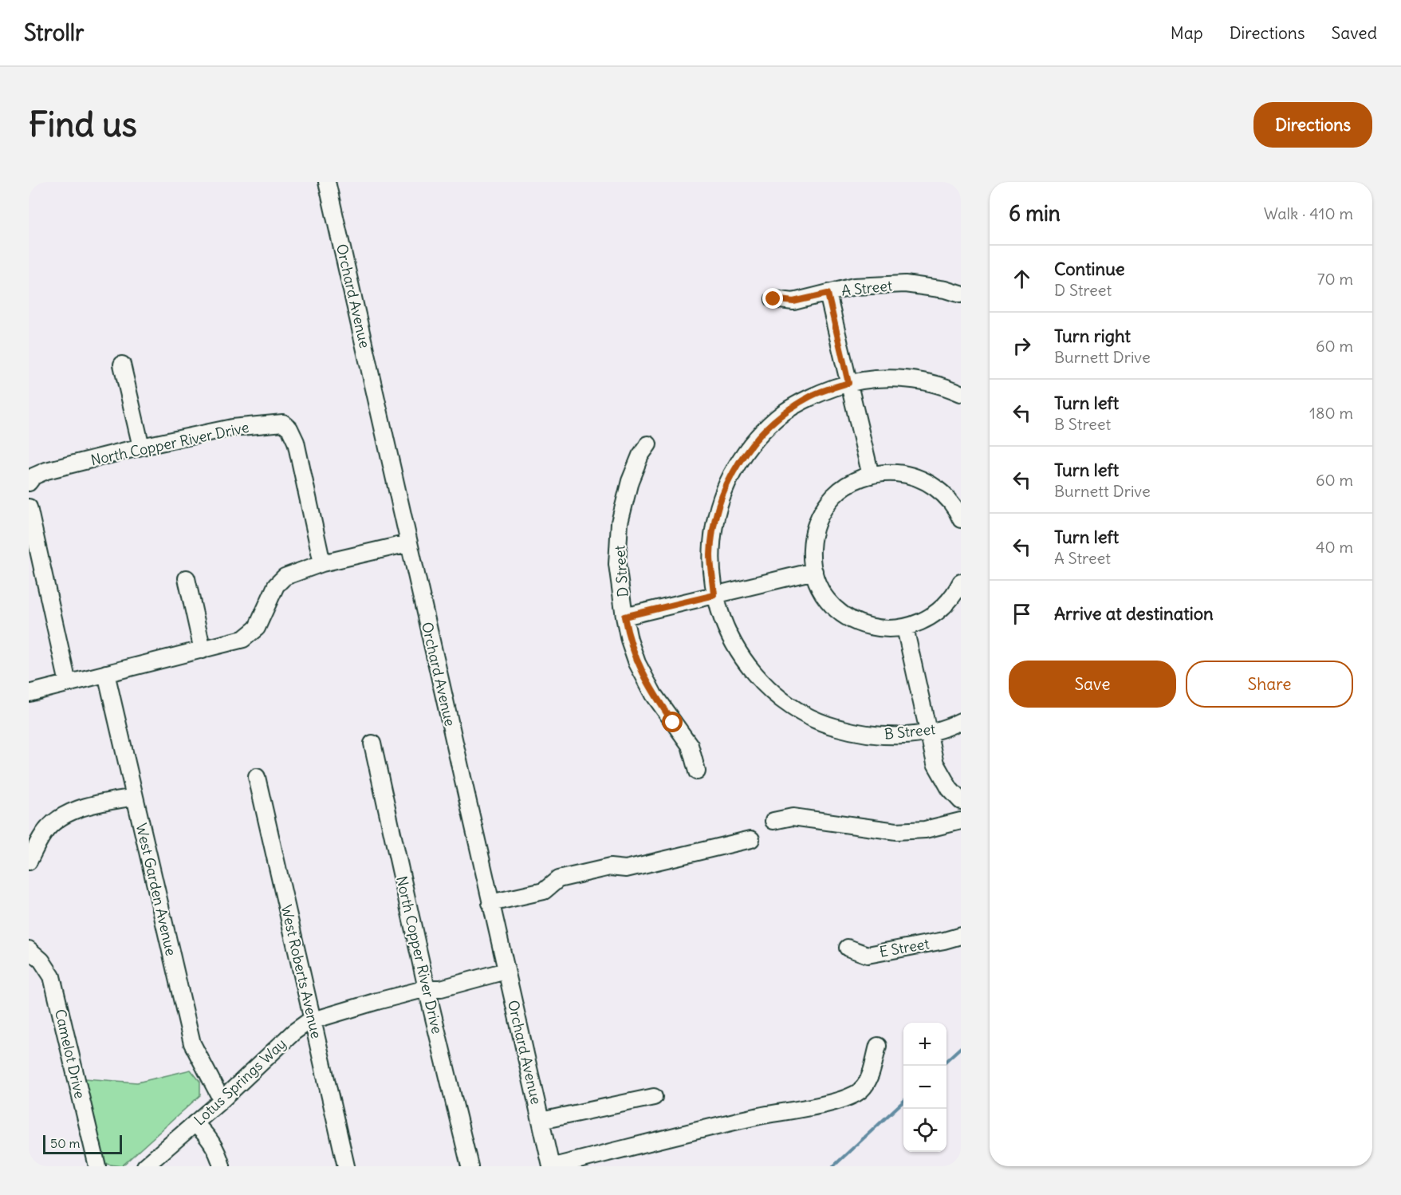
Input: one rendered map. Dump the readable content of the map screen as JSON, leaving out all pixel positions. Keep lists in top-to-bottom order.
{
  "streets": {
    "street": [
      "A Street",
      "Orchard Avenue",
      "North Copper River Drive",
      "D Street",
      "B Street",
      "West Garden Avenue",
      "E Street",
      "West Roberts Avenue",
      "Camelot Drive",
      "Lotus Springs Way"
    ]
  },
  "crossings": [
    ["Orchard Avenue", "Lotus Springs Way"],
    ["North Copper River Drive", "Lotus Springs Way"],
    ["West Garden Avenue", "Lotus Springs Way"],
    ["West Roberts Avenue", "Lotus Springs Way"]
  ],
  "scale_bar": "50 m",
  "page": {
    "header": "Strollr",
    "nav": ["Map", "Directions", "Saved"],
    "buttons": [
      "Directions",
      ["Save", "Share"]
    ],
    "title": "Find us",
    "heading": ["6 min", "Walk · 410 m"],
    "list": [
      ["Continue", "D Street", "70 m"],
      ["Turn right", "Burnett Drive", "60 m"],
      ["Turn left", "B Street", "180 m"],
      ["Turn left", "Burnett Drive", "60 m"],
      ["Turn left", "A Street", "40 m"],
      "Arrive at destination"
    ],
    "map_buttons": ["+", "−"],
    "scale": "50 m"
  }
}
